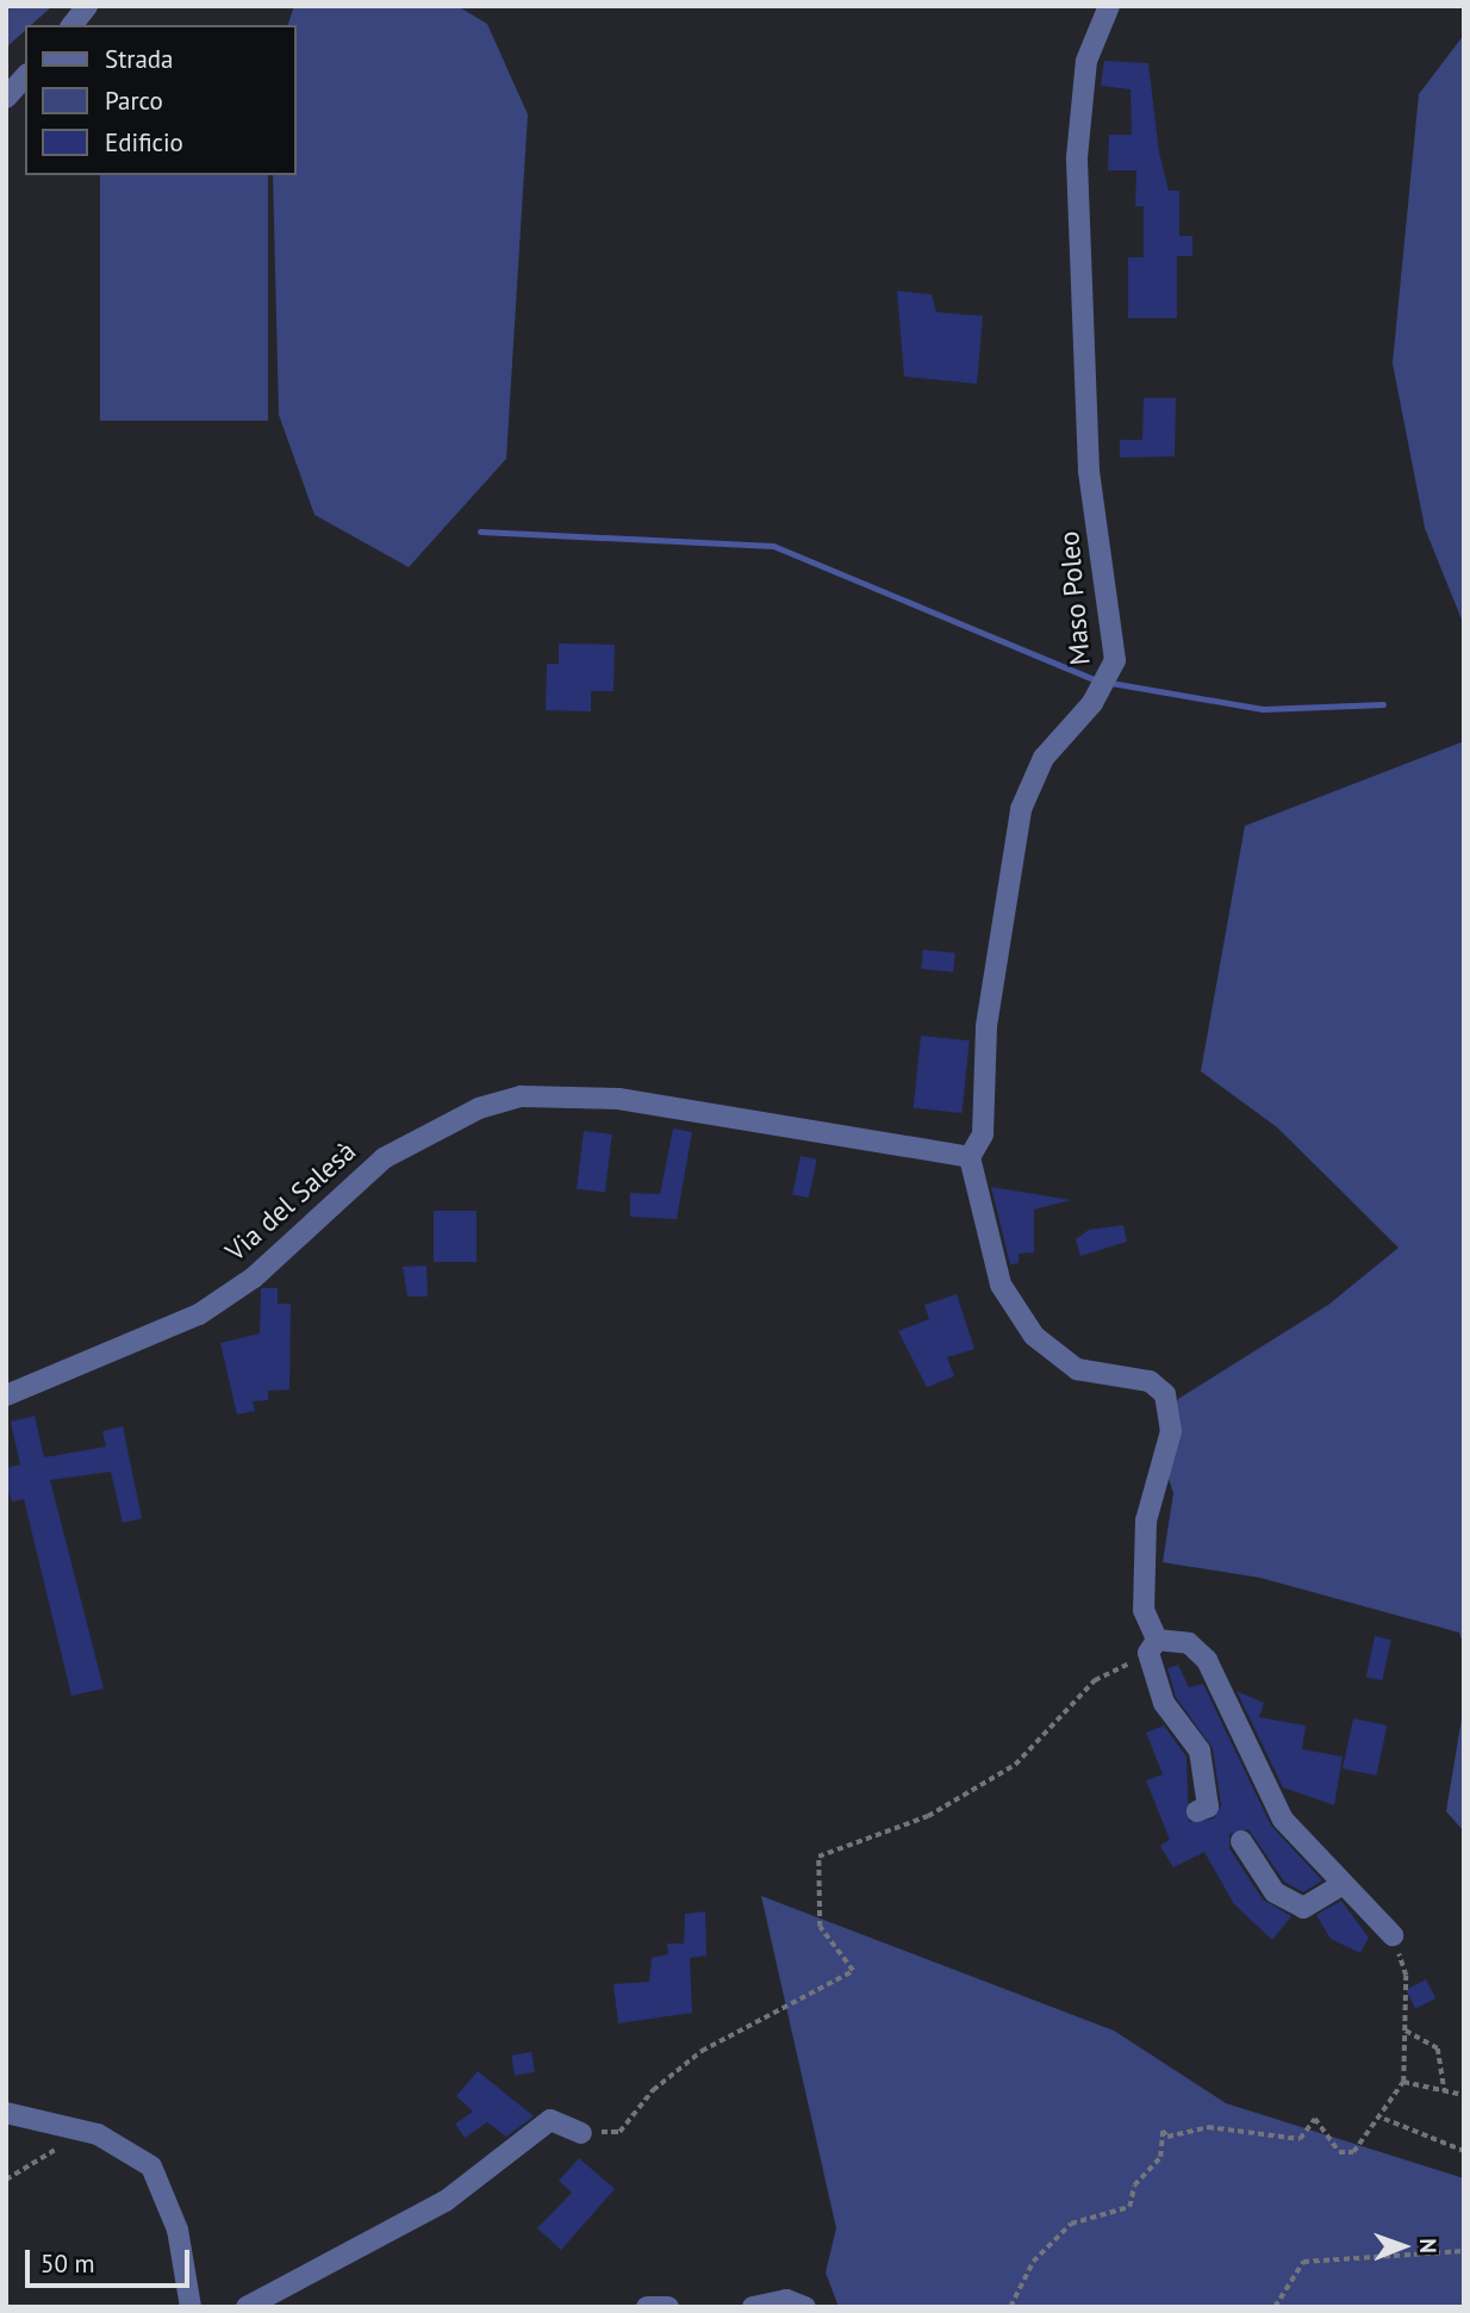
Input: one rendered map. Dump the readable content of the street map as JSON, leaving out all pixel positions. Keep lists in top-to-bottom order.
{
  "streets": {
    "street": ["Maso Poleo", "Via del Salesà"]
  },
  "crossings": [
    ["Maso Poleo", "Via del Salesà"]
  ],
  "legend": ["Strada", "Parco", "Edificio"],
  "scale_bar": "50 m",
  "north": "right"
}
